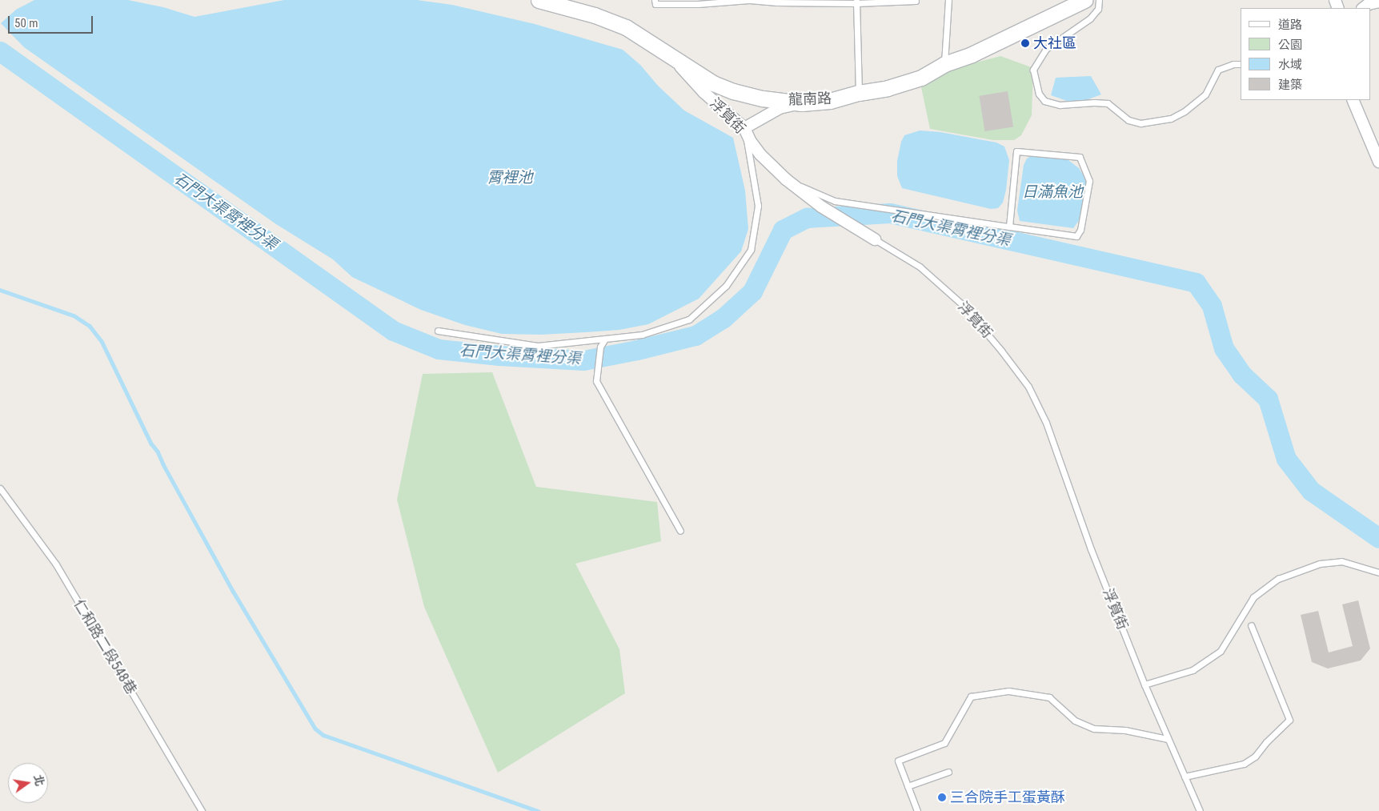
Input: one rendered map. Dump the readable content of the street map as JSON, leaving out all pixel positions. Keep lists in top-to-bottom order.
{
  "streets": {
    "main road": ["龍南路"],
    "street": ["浮筧街"],
    "lane": ["仁和路二段548巷"]
  },
  "crossings": [
    ["龍南路", "浮筧街"]
  ],
  "water": ["霄裡池", "日滿魚池", "石門大渠霄裡分渠"],
  "places": ["大社區", "三合院手工蛋黃酥"],
  "legend": [
    "道路",
    "公園",
    "水域",
    "建築"
  ],
  "scale_bar": "50 m",
  "north": "right"
}
